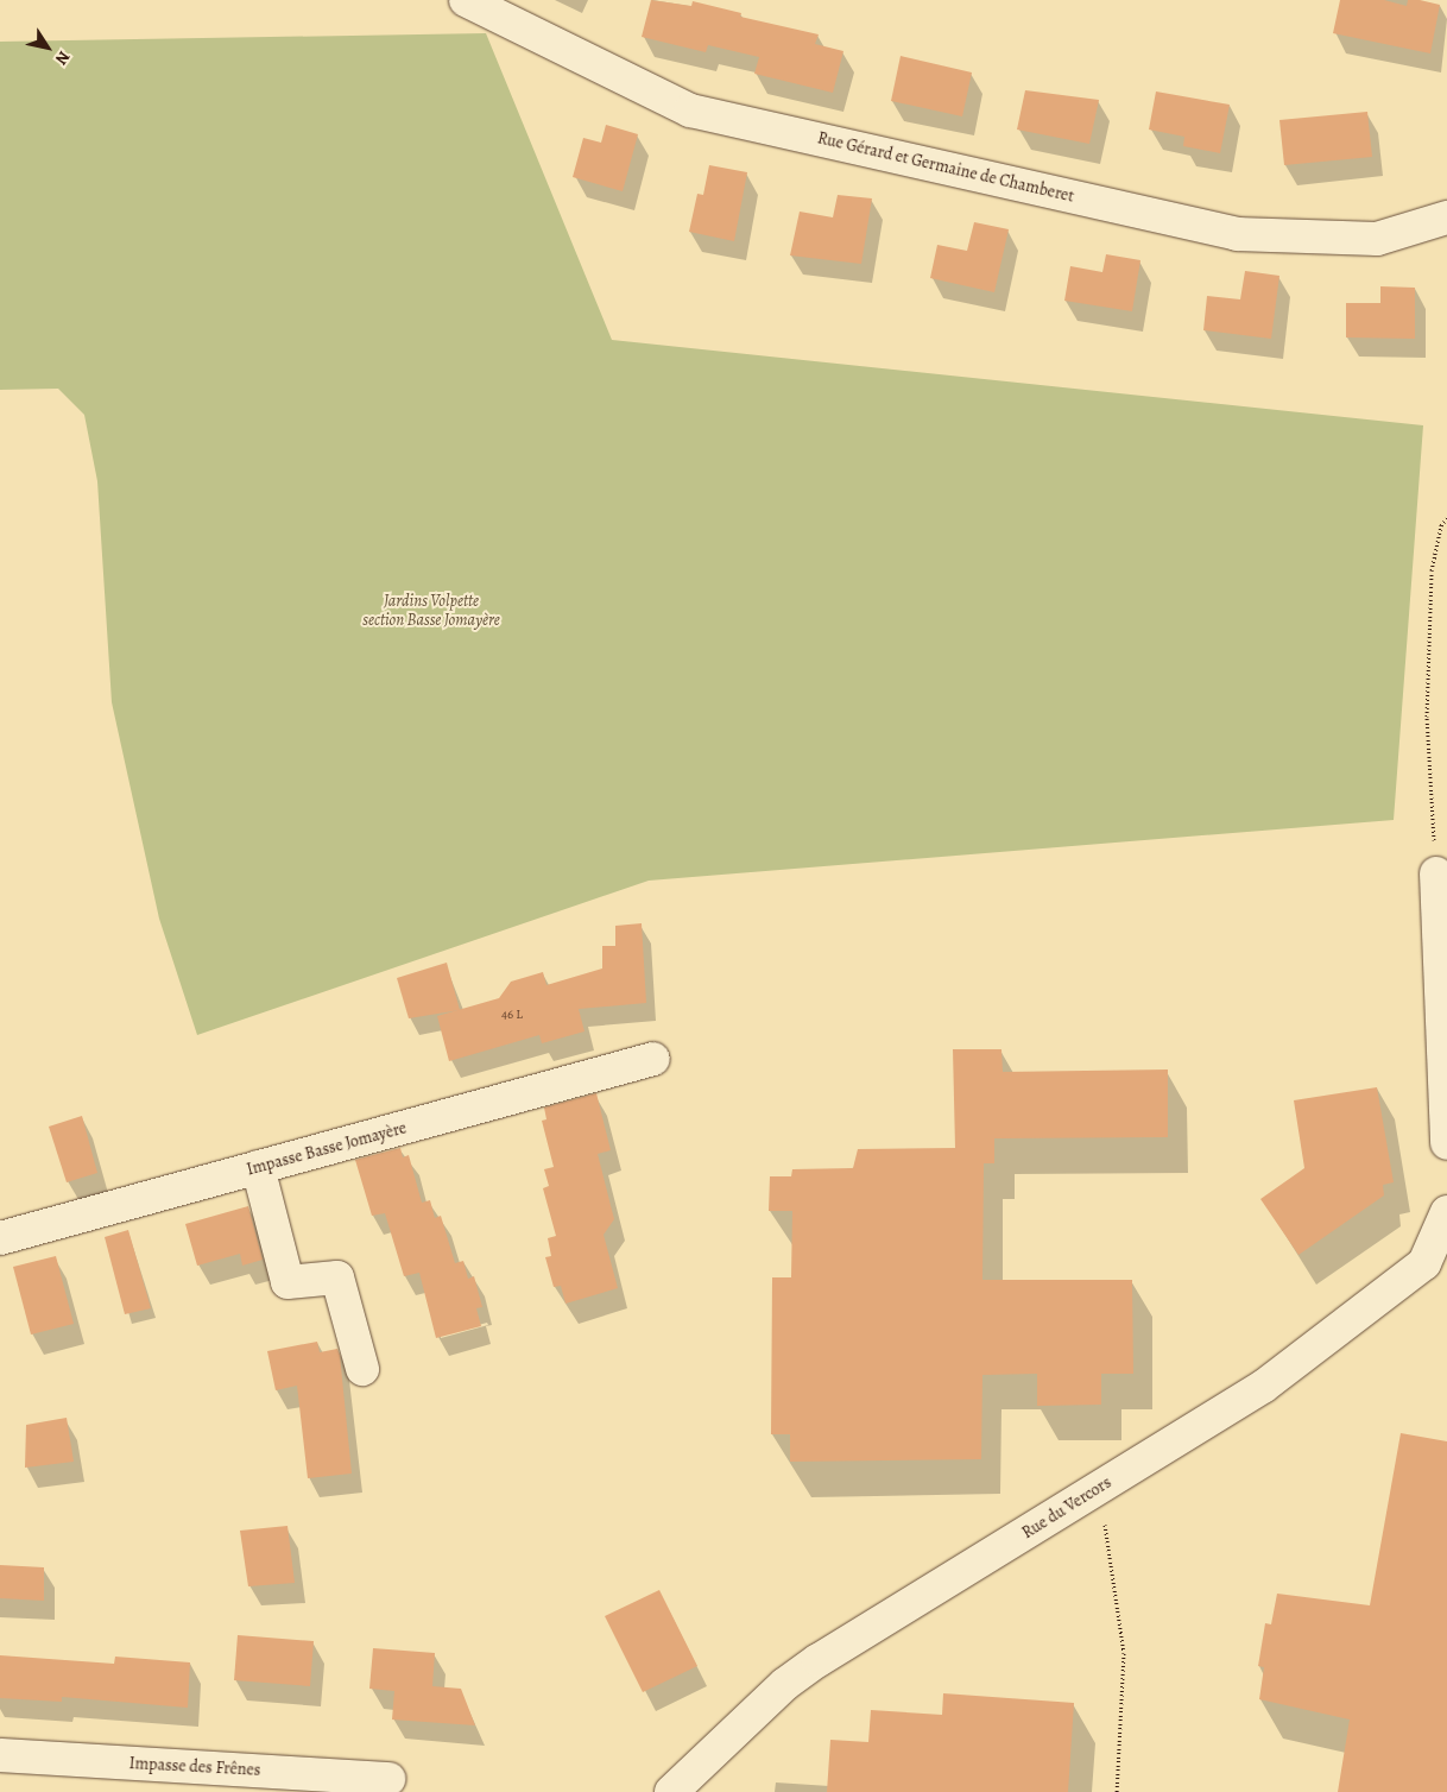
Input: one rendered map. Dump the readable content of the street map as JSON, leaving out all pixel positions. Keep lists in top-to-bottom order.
{
  "streets": {
    "street": [
      "Rue Gérard et Germaine de Chamberet",
      "Impasse Basse Jomayère",
      "Rue du Vercors",
      "Impasse des Frênes"
    ]
  },
  "parks": ["Jardins Volpette section Basse Jomayère"],
  "house_numbers": ["46 L"],
  "north": "bottom right"
}
